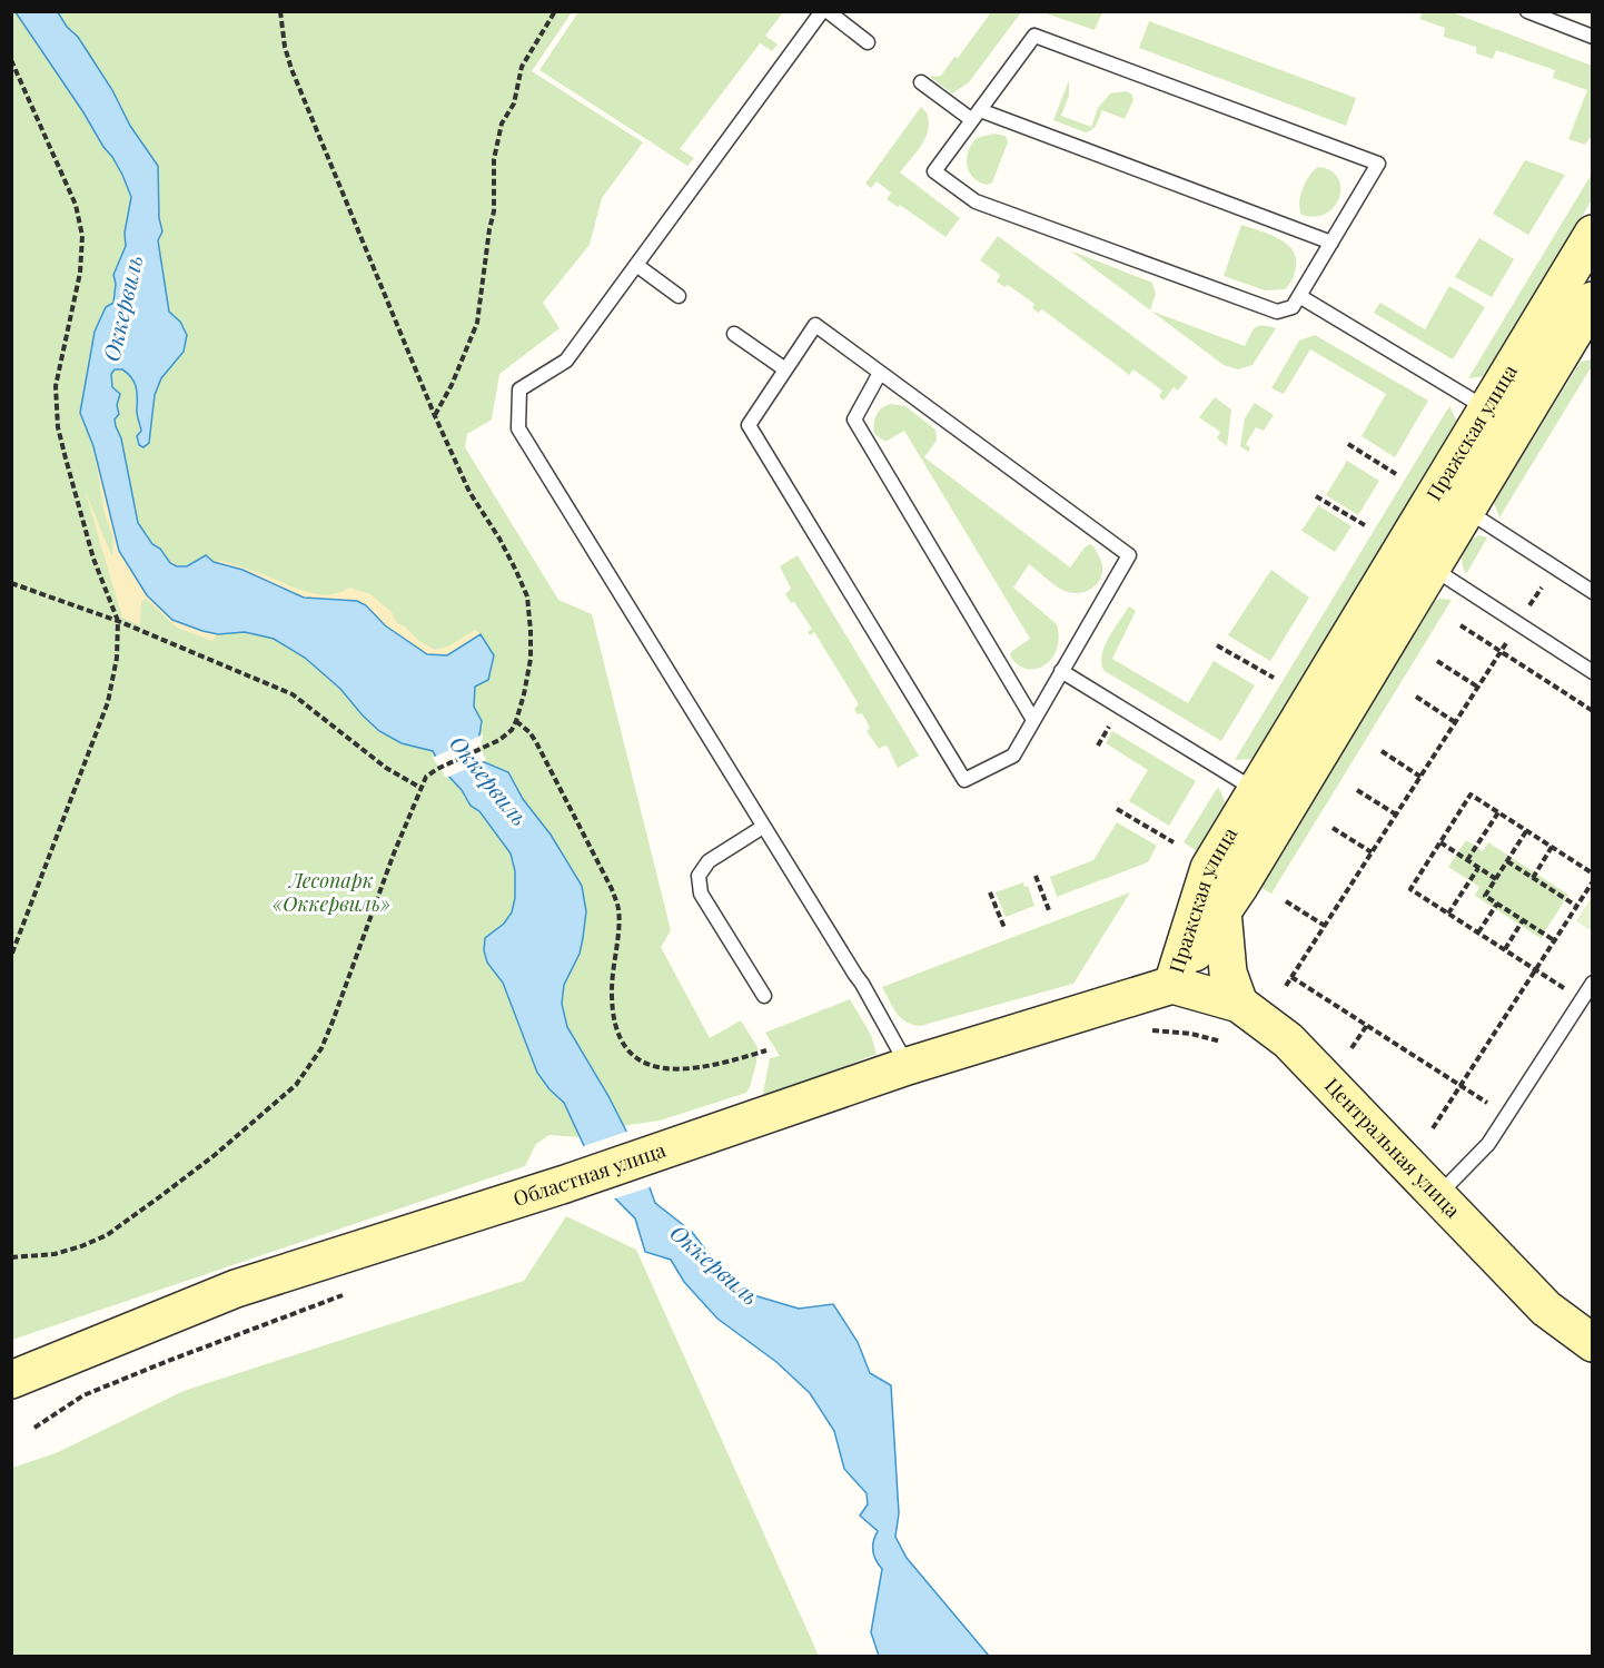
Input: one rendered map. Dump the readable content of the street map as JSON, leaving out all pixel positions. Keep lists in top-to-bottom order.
{
  "streets": {
    "street": ["Пражская улица", "Центральная улица", "Областная улица"]
  },
  "crossings": [
    ["Пражская улица", "Центральная улица"],
    ["Пражская улица", "Областная улица"],
    ["Центральная улица", "Областная улица"]
  ],
  "water": ["Оккервиль"],
  "parks": ["Лесопарк «Оккервиль»"]
}
